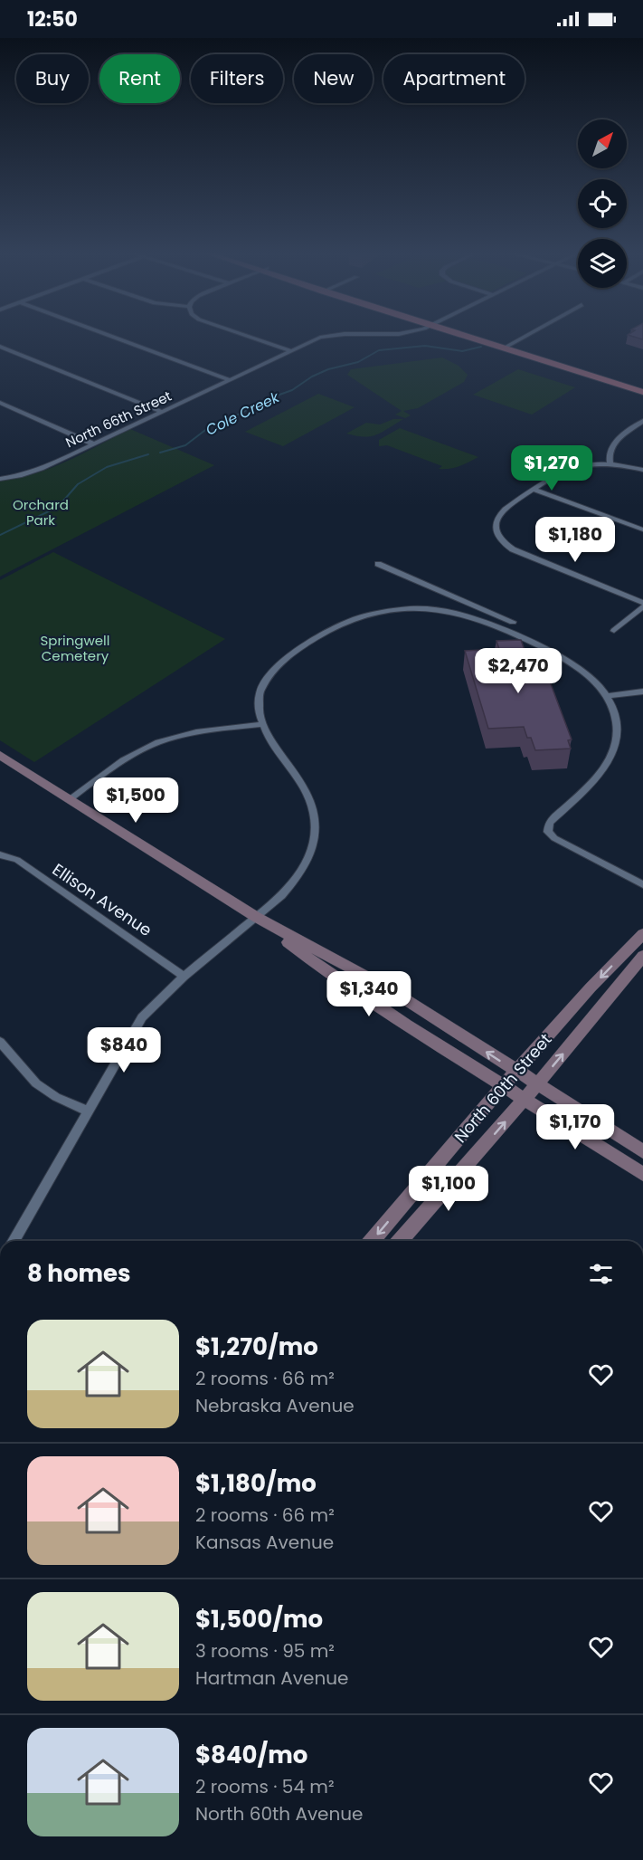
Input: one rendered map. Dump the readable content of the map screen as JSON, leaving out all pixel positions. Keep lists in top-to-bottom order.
{
  "streets": {
    "main road": ["North 60th Street"],
    "street": ["North 66th Street", "Ellison Avenue"]
  },
  "water": ["Cole Creek"],
  "parks": ["Orchard Park", "Springwell Cemetery"],
  "north": "top right",
  "page": {
    "status": "12:50",
    "chip": [
      "Buy",
      "Rent",
      "Filters",
      "New",
      "Apartment"
    ],
    "price": [
      "$1,270",
      "$1,180",
      "$2,470",
      "$1,500",
      "$1,340",
      "$840",
      "$1,170",
      "$1,100"
    ],
    "heading": "8 homes",
    "list": [
      {
        "name": "$1,270/mo",
        "note": "2 rooms · 66 m² · Nebraska Avenue"
      },
      {
        "name": "$1,180/mo",
        "note": "2 rooms · 66 m² · Kansas Avenue"
      },
      {
        "name": "$1,500/mo",
        "note": "3 rooms · 95 m² · Hartman Avenue"
      },
      {
        "name": "$840/mo",
        "note": "2 rooms · 54 m² · North 60th Avenue"
      }
    ]
  }
}
